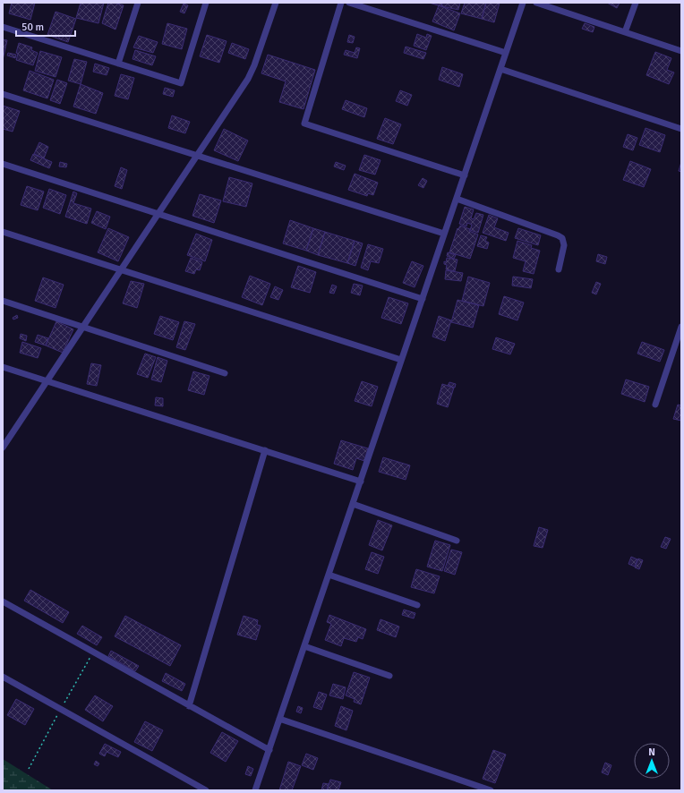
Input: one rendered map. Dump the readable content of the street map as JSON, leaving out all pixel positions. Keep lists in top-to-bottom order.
{
  "scale_bar": "50 m",
  "north": "top"
}
